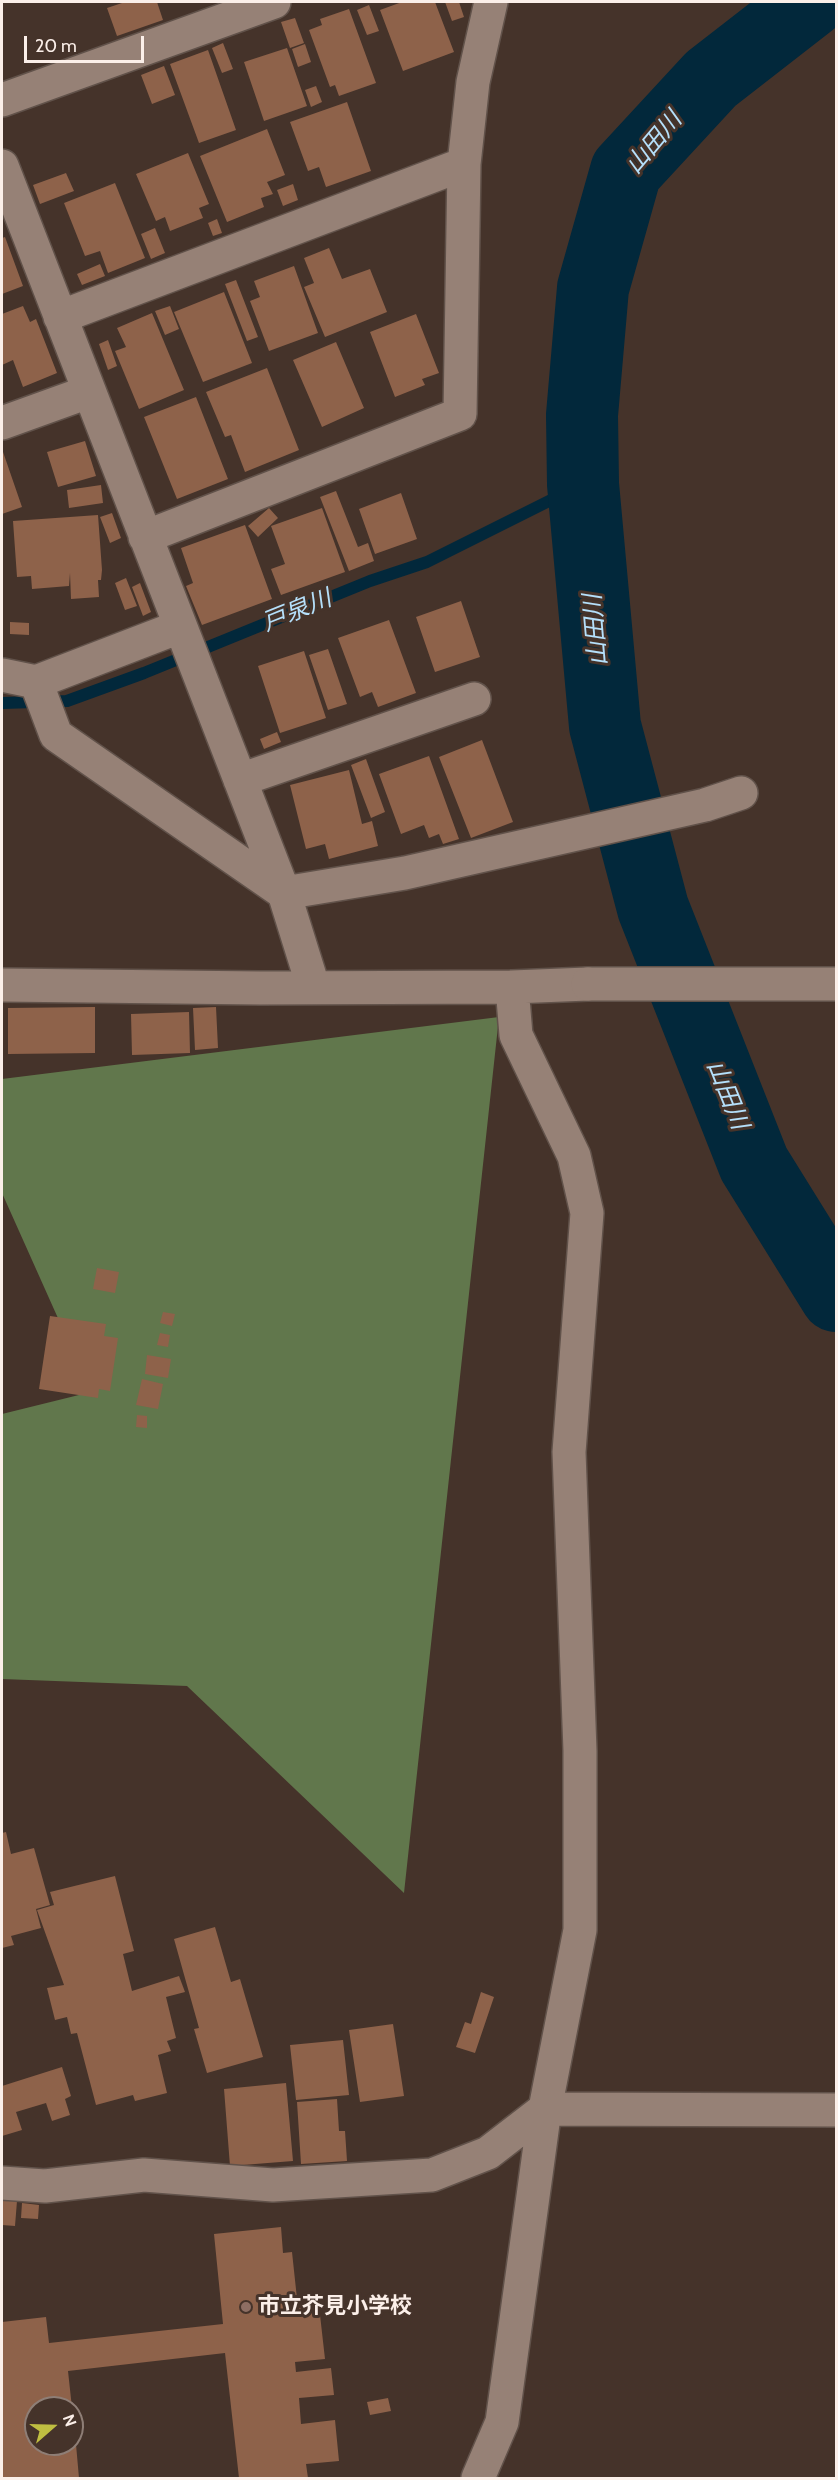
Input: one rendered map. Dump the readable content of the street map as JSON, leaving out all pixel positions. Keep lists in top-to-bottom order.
{
  "water": ["山田川", "戸泉川"],
  "places": ["市立芥見小学校"],
  "scale_bar": "20 m",
  "north": "right"
}
